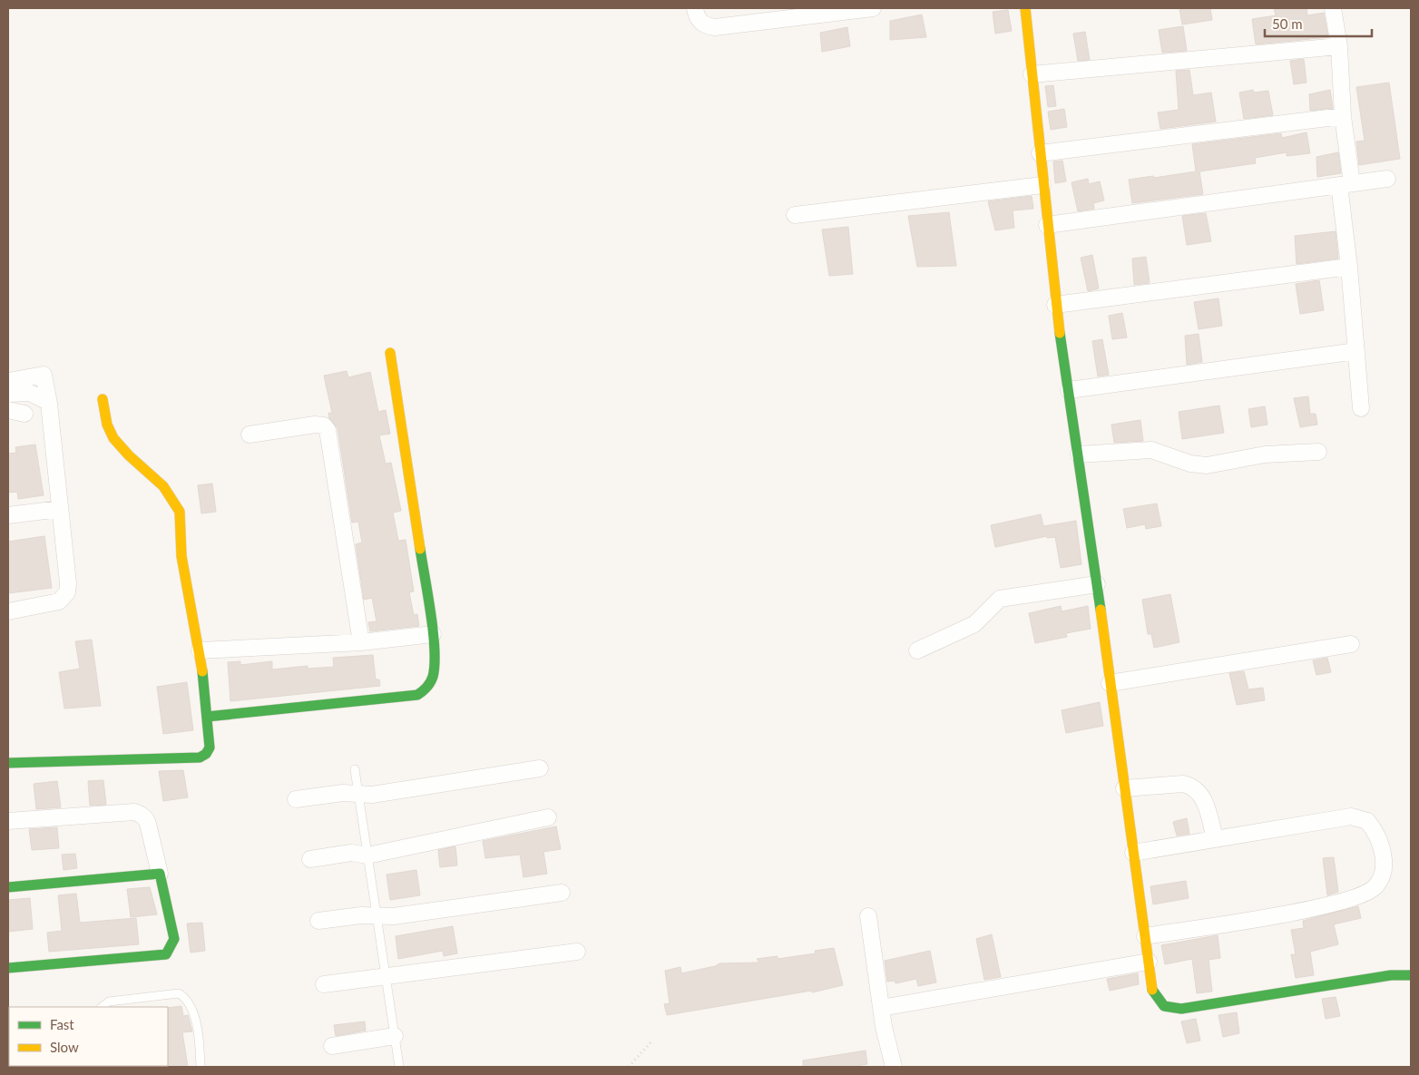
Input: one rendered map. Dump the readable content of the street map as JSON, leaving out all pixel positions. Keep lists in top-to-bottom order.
{
  "legend": ["Fast", "Slow"],
  "scale_bar": "50 m"
}
